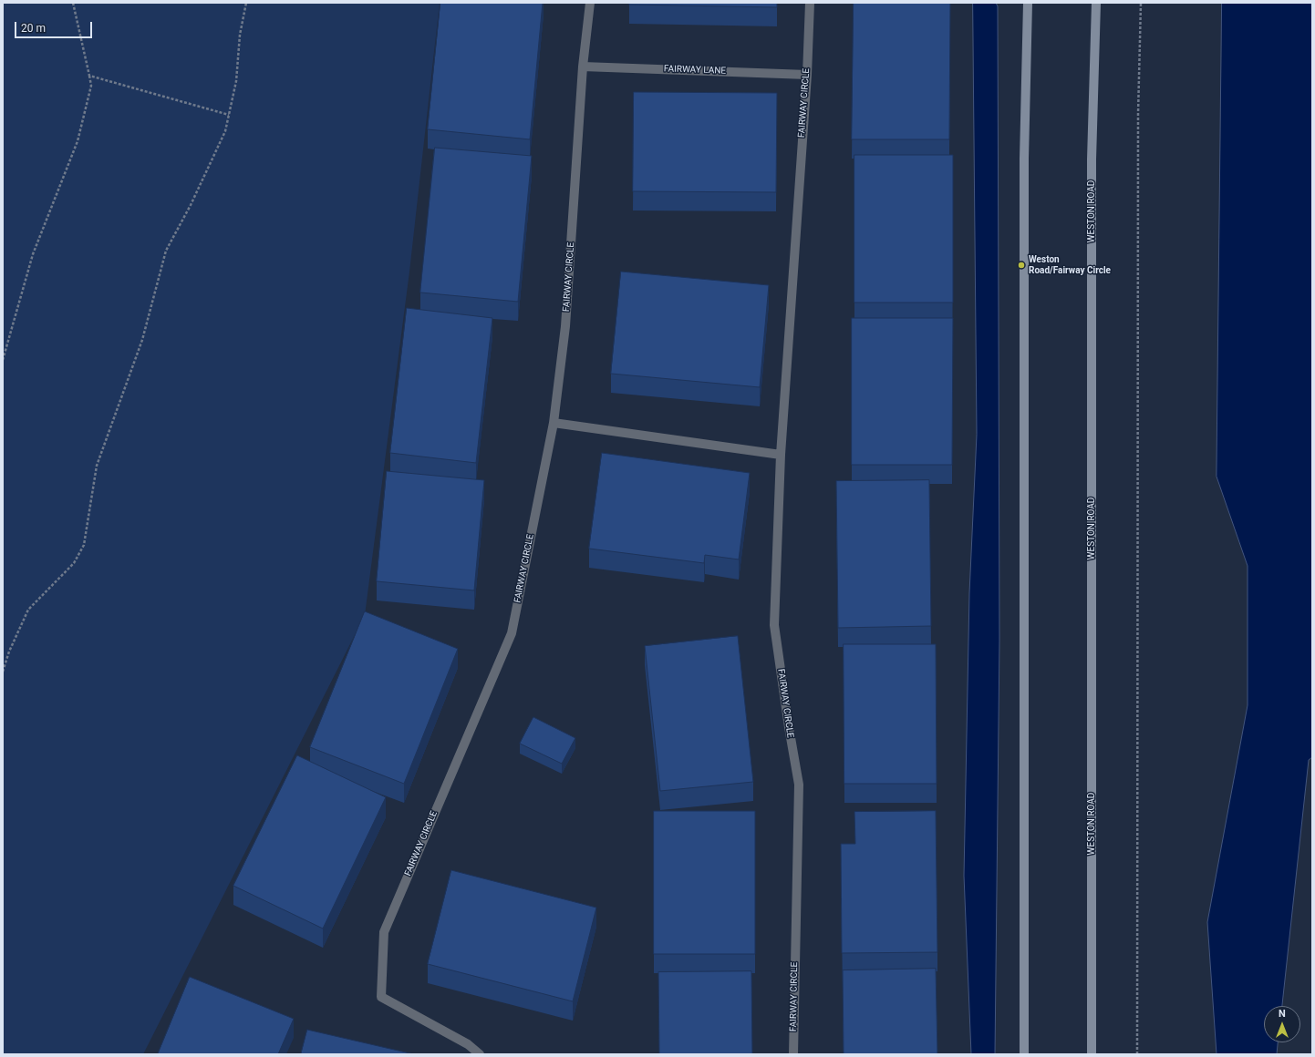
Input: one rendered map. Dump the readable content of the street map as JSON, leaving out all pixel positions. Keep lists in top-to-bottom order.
{
  "streets": {
    "main road": ["WESTON ROAD"],
    "street": ["FAIRWAY LANE", "FAIRWAY CIRCLE"]
  },
  "crossings": [
    ["FAIRWAY LANE", "FAIRWAY CIRCLE"]
  ],
  "places": ["Weston Road/Fairway Circle"],
  "scale_bar": "20 m",
  "north": "top"
}
